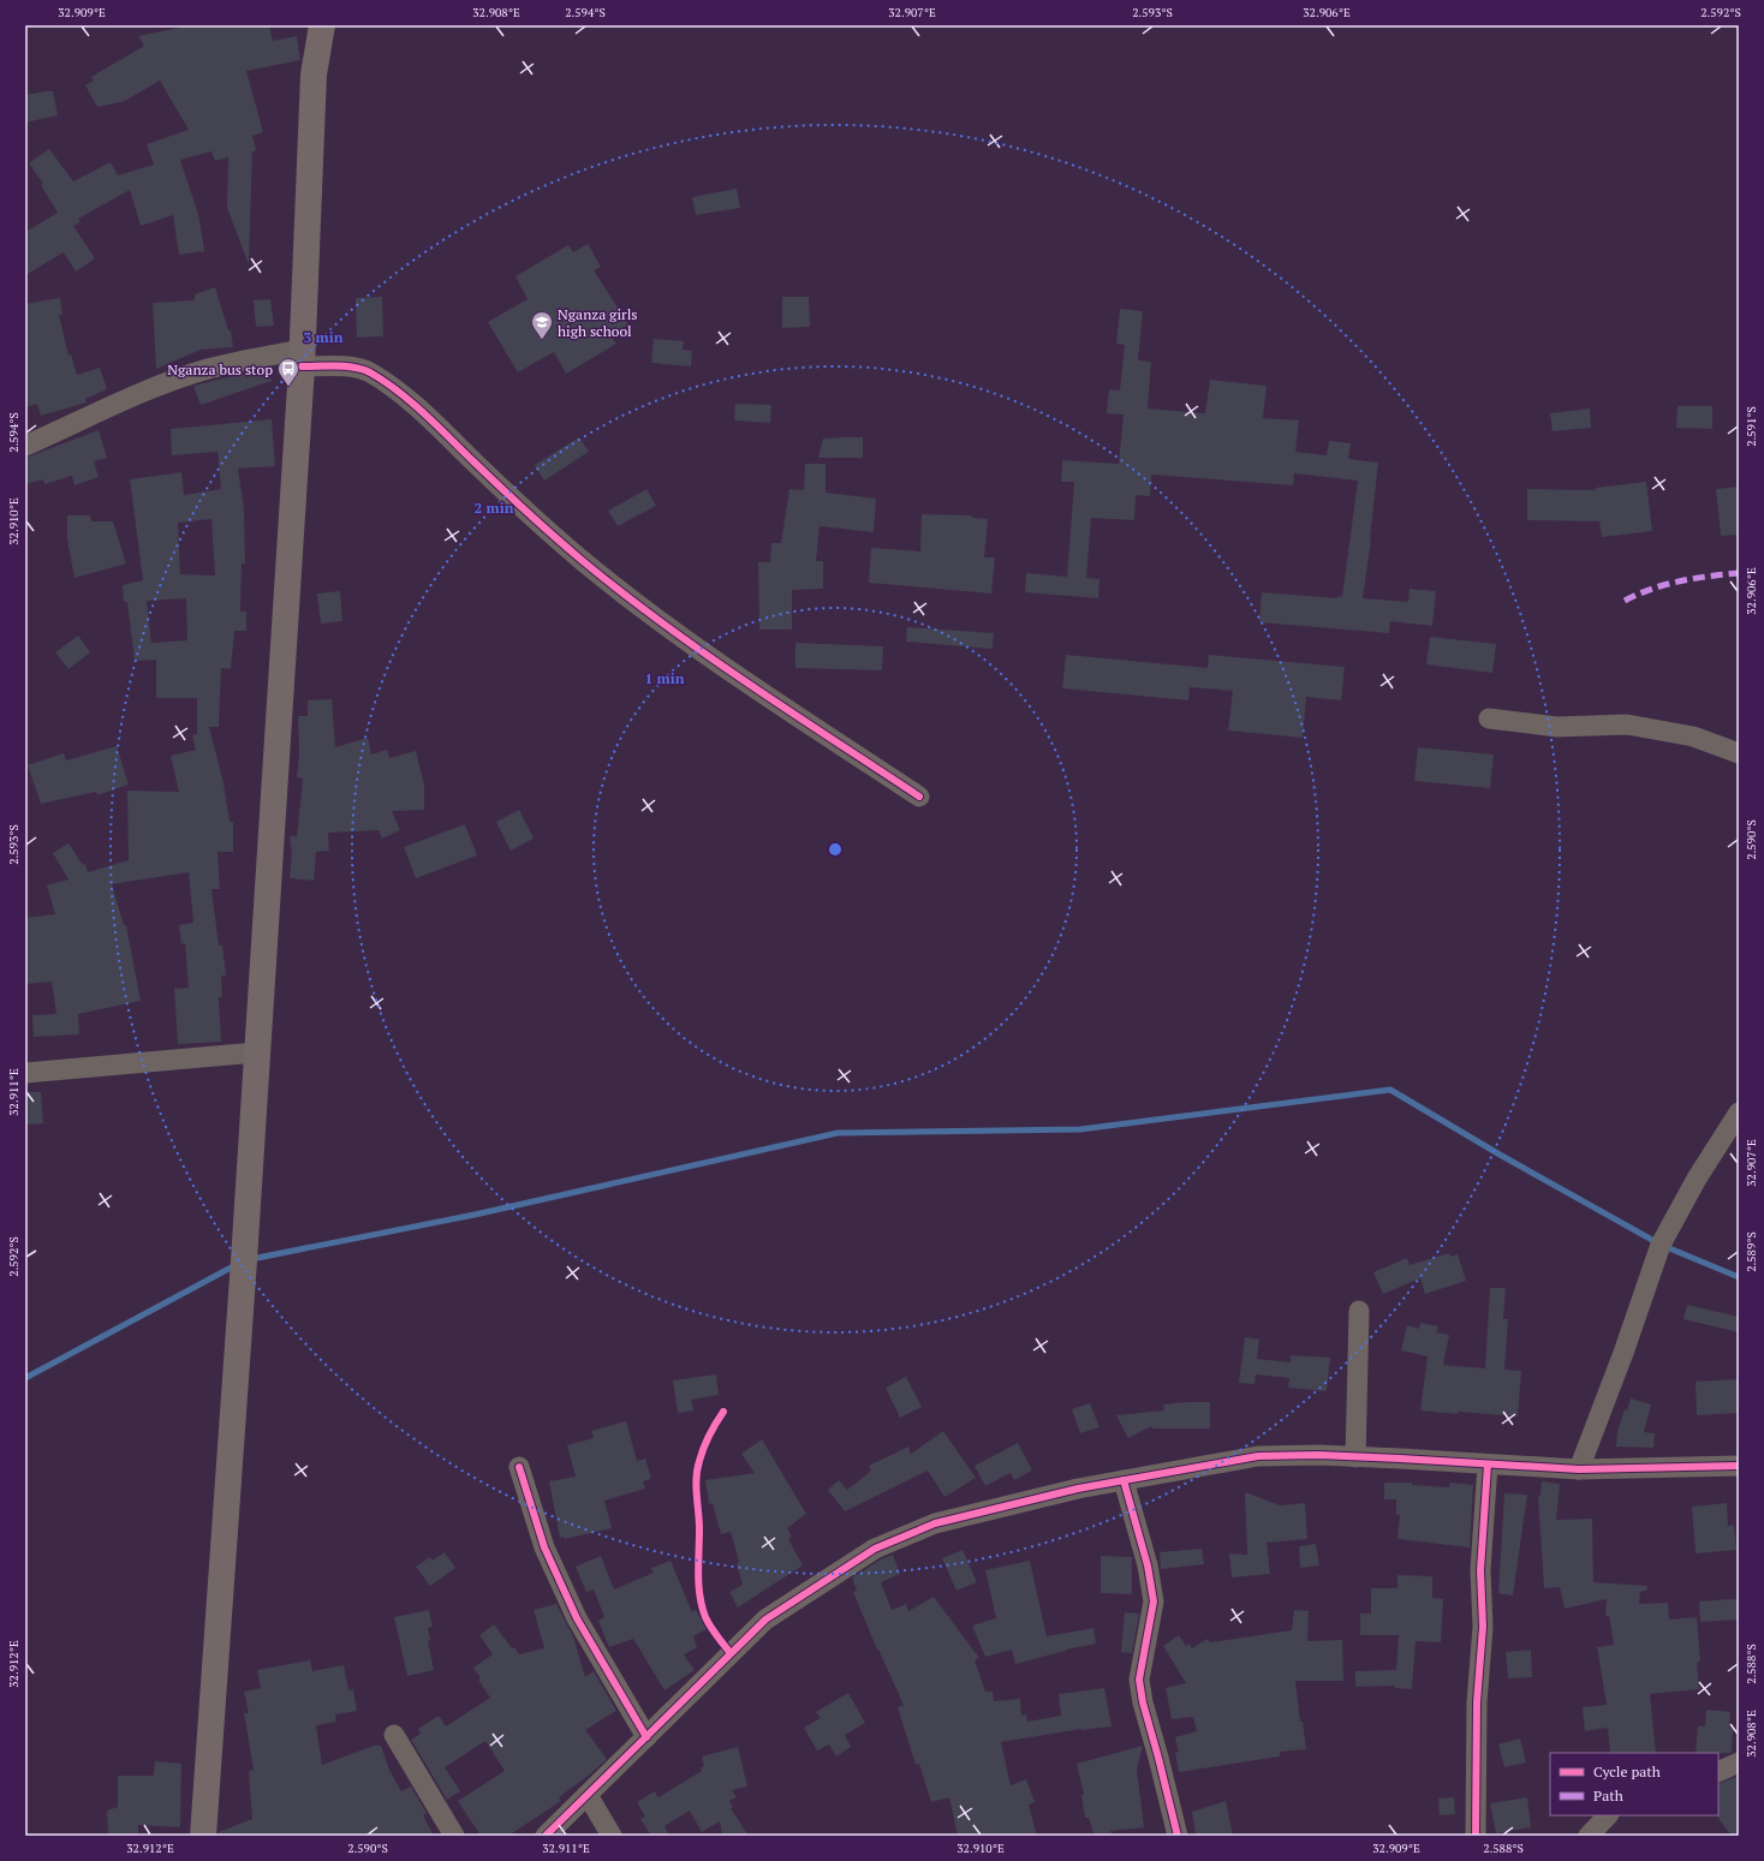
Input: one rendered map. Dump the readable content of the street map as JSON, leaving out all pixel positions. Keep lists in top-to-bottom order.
{
  "places": {
    "school or university": ["Nganza girls high school"],
    "bus stop": ["Nganza bus stop"]
  },
  "legend": ["Cycle path", "Path"],
  "coordinates": [
    "32.909°E",
    "32.908°E",
    "2.594°S",
    "32.907°E",
    "2.593°S",
    "32.906°E",
    "2.592°S",
    "2.591°S",
    "32.910°E",
    "2.590°S",
    "32.911°E",
    "2.589°S",
    "32.912°E",
    "2.588°S"
  ],
  "rings": ["3 min", "2 min", "1 min"]
}
